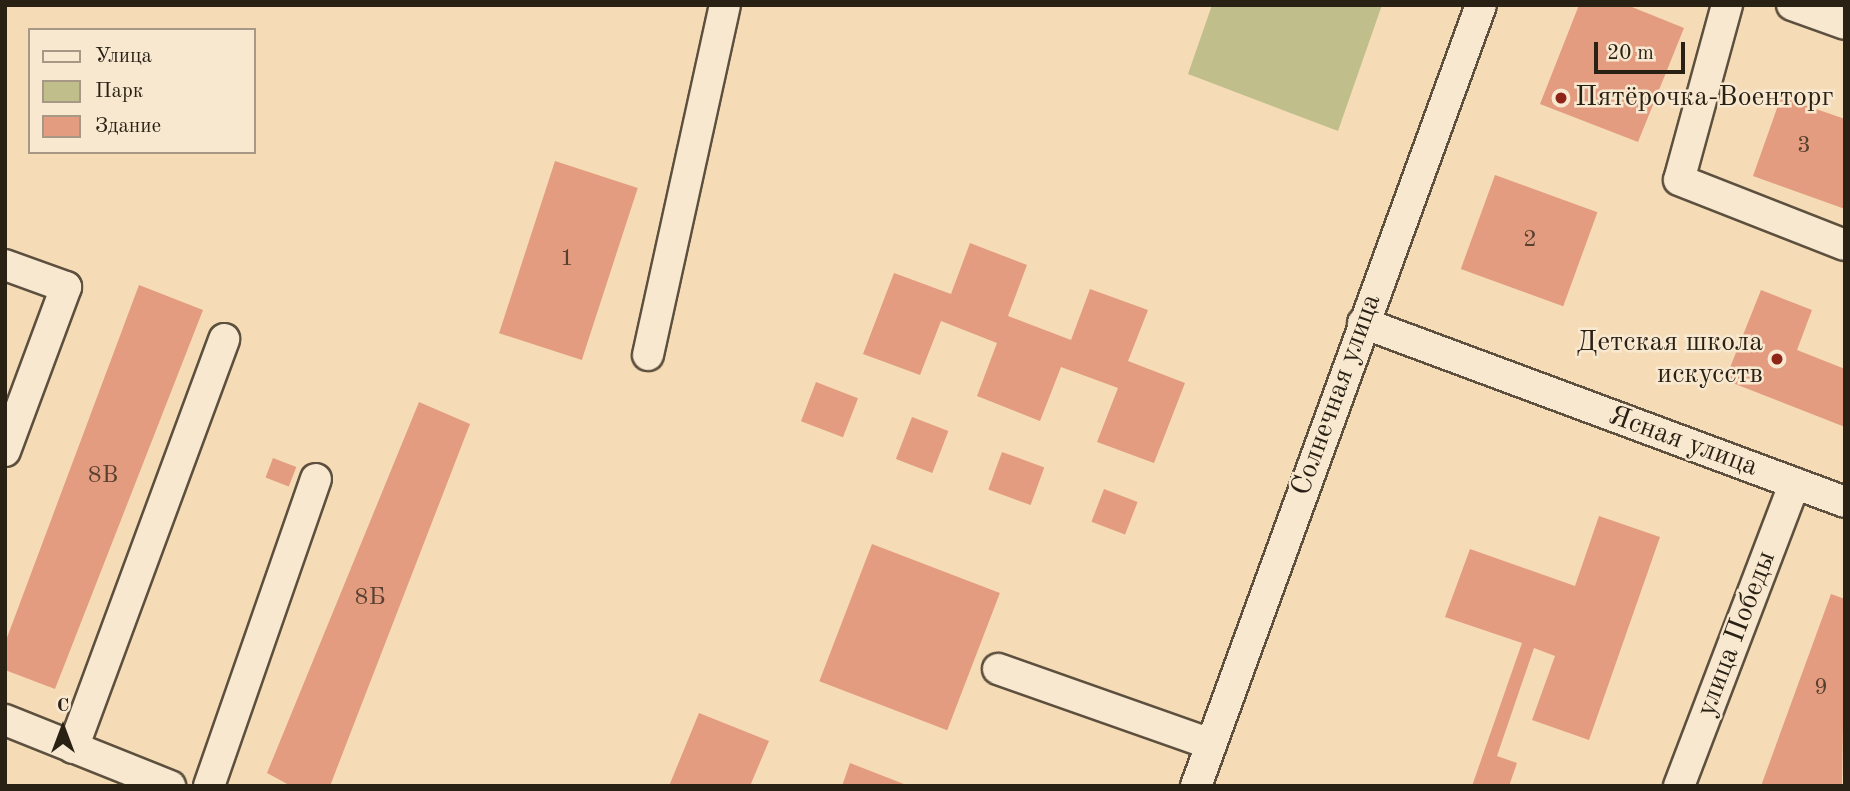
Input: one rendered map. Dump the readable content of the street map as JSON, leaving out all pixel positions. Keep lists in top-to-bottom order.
{
  "streets": {
    "street": ["Солнечная улица", "Ясная улица", "улица Победы"]
  },
  "crossings": [
    ["Солнечная улица", "Ясная улица"],
    ["Ясная улица", "улица Победы"]
  ],
  "places": ["Пятёрочка-Военторг", "Детская школа искусств"],
  "house_numbers": [
    "3",
    "2",
    "1",
    "8В",
    "8Б",
    "9"
  ],
  "legend": ["Улица", "Парк", "Здание"],
  "scale_bar": "20 m",
  "north": "top"
}
